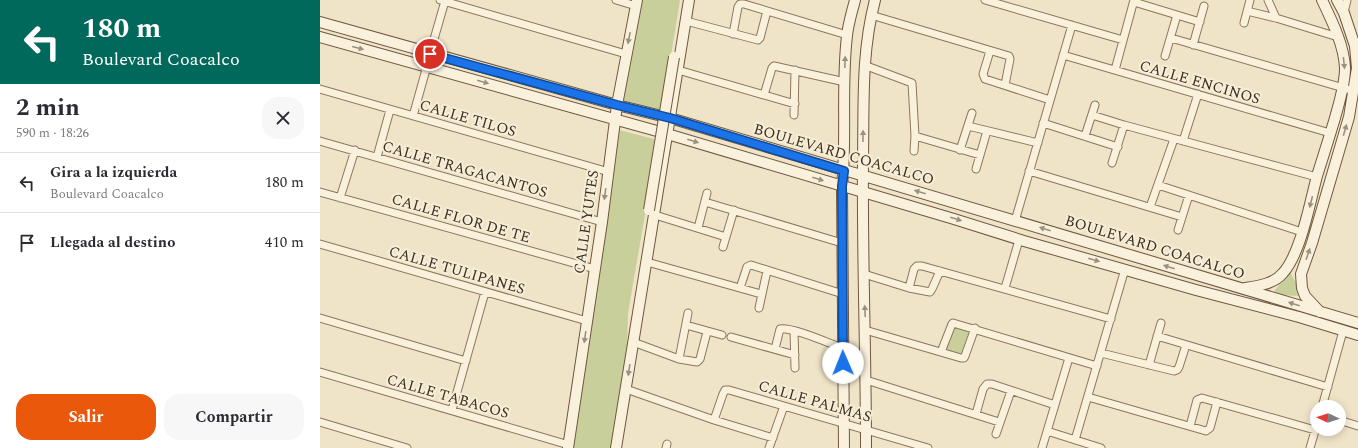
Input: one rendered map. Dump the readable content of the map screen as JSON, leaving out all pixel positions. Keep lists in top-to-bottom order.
{
  "streets": {
    "main road": ["BOULEVARD COACALCO", "CALLE YUTES"],
    "street": [
      "CALLE ENCINOS",
      "CALLE TILOS",
      "CALLE TRAGACANTOS",
      "CALLE FLOR DE TE",
      "CALLE TULIPANES",
      "CALLE TABACOS",
      "CALLE PALMAS"
    ]
  },
  "crossings": [
    ["CALLE TILOS", "CALLE YUTES"],
    ["BOULEVARD COACALCO", "CALLE YUTES"],
    ["CALLE TRAGACANTOS", "CALLE YUTES"],
    ["CALLE FLOR DE TE", "CALLE YUTES"],
    ["CALLE YUTES", "CALLE TULIPANES"],
    ["CALLE YUTES", "CALLE TABACOS"]
  ],
  "north": "left",
  "page": {
    "turn": ["180 m", "Boulevard Coacalco"],
    "heading": ["2 min", "590 m · 18:26"],
    "list": [
      {
        "name": "Gira a la izquierda",
        "note": "Boulevard Coacalco",
        "value": "180 m"
      },
      {
        "name": "Llegada al destino",
        "value": "410 m"
      }
    ],
    "buttons": ["Salir", "Compartir"]
  }
}
